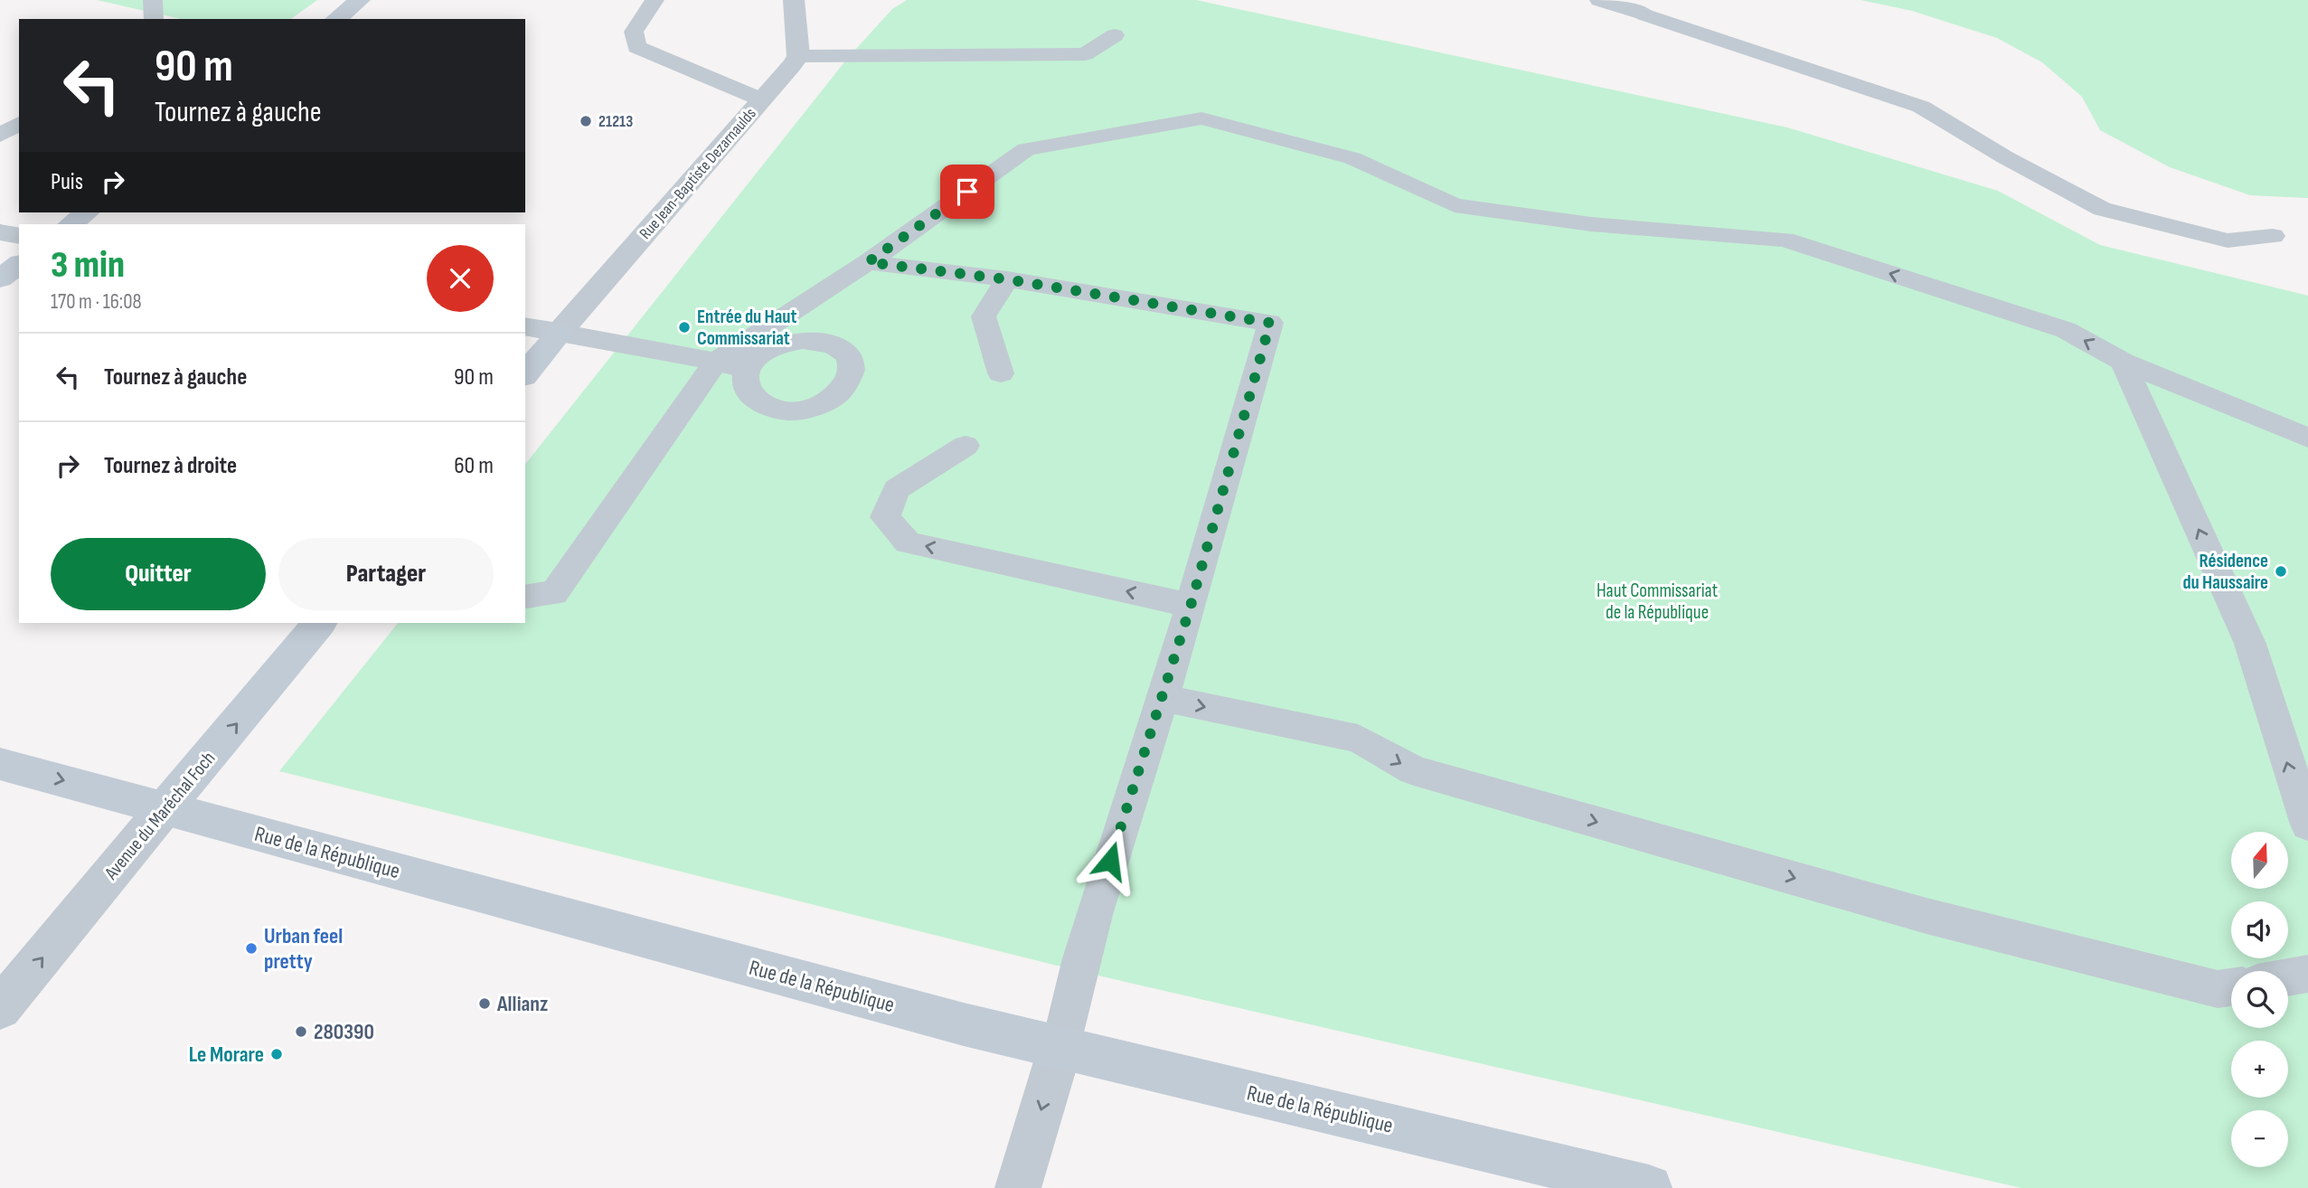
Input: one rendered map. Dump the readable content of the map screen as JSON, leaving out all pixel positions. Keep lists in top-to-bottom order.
{
  "streets": {
    "street": ["Rue Jean-Baptiste Dezarnaulds", "Avenue du Maréchal Foch", "Rue de la République"]
  },
  "crossings": [
    ["Avenue du Maréchal Foch", "Rue de la République"]
  ],
  "one_way": ["Avenue du Maréchal Foch"],
  "parks": ["Haut Commissariat de la République"],
  "places": [
    "21213",
    "Entrée du Haut Commissariat",
    "Résidence du Haussaire",
    "Urban feel pretty",
    "Allianz",
    "280390",
    "Le Morare"
  ],
  "north": "top",
  "page": {
    "turn": ["90 m", "Tournez à gauche"],
    "then": "Puis",
    "heading": ["3 min", "170 m · 16:08"],
    "list": [
      {
        "name": "Tournez à gauche",
        "value": "90 m"
      },
      {
        "name": "Tournez à droite",
        "value": "60 m"
      }
    ],
    "buttons": ["Quitter", "Partager"],
    "map_buttons": ["+", "−"]
  }
}
